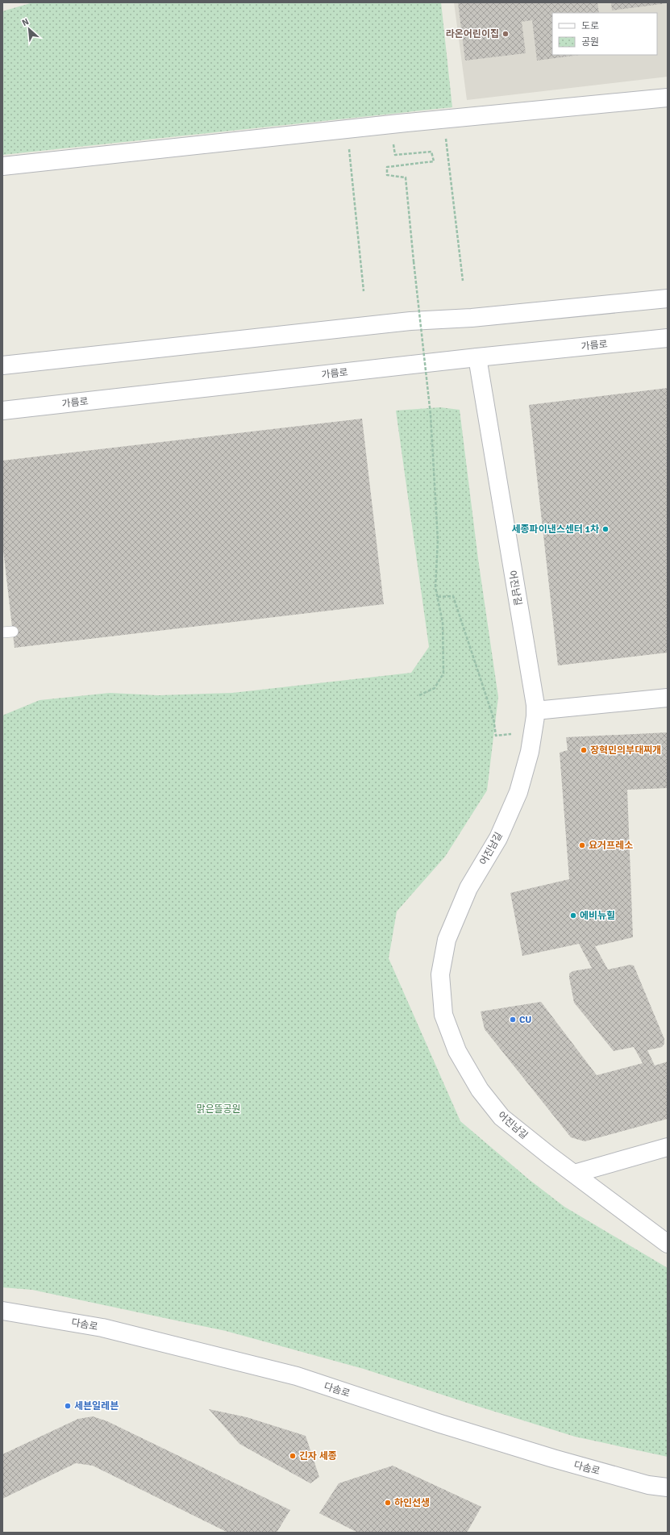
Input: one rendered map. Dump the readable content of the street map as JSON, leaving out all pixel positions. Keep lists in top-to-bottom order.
{
  "streets": {
    "street": ["가름로", "어진남길", "다솜로"]
  },
  "crossings": [
    ["가름로", "어진남길"]
  ],
  "parks": ["맑은뜰공원"],
  "places": [
    "라온어린이집",
    "세종파이낸스센터 1차",
    "장혁민의부대찌개",
    "요거프레소",
    "에비뉴힐",
    "CU",
    "세븐일레븐",
    "긴자 세종",
    "하인선생"
  ],
  "legend": ["도로", "공원"],
  "north": "top left"
}
